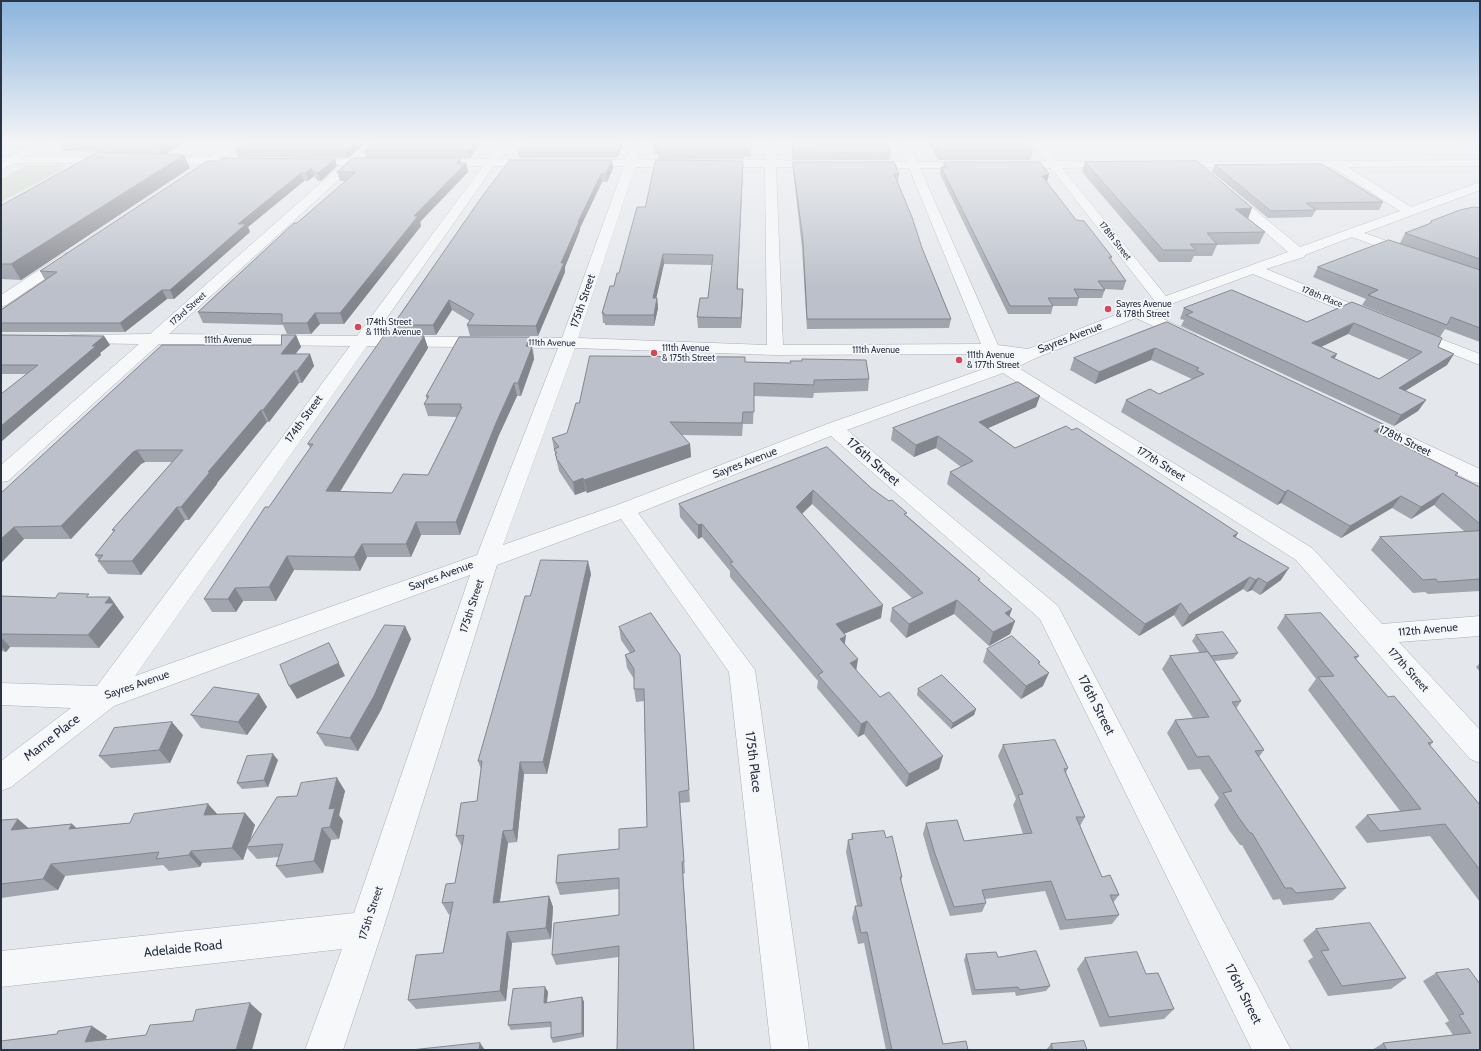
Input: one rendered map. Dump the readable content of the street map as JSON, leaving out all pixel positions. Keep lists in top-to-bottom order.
{
  "streets": {
    "street": [
      "178th Street",
      "178th Place",
      "175th Street",
      "173rd Street",
      "Sayres Avenue",
      "111th Avenue",
      "174th Street",
      "176th Street",
      "177th Street",
      "112th Avenue",
      "Marne Place",
      "175th Place",
      "Adelaide Road"
    ]
  },
  "crossings": [
    ["178th Street", "Sayres Avenue"],
    ["178th Place", "Sayres Avenue"],
    ["175th Street", "Sayres Avenue"],
    ["175th Street", "111th Avenue"],
    ["175th Street", "Adelaide Road"],
    ["173rd Street", "111th Avenue"],
    ["Sayres Avenue", "111th Avenue"],
    ["Sayres Avenue", "174th Street"],
    ["Sayres Avenue", "176th Street"],
    ["Sayres Avenue", "177th Street"],
    ["Sayres Avenue", "Marne Place"],
    ["Sayres Avenue", "175th Place"],
    ["111th Avenue", "174th Street"],
    ["111th Avenue", "177th Street"],
    ["174th Street", "Marne Place"],
    ["177th Street", "112th Avenue"]
  ],
  "places": [
    "Sayres Avenue & 178th Street",
    "174th Street & 111th Avenue",
    "111th Avenue & 175th Street",
    "111th Avenue & 177th Street"
  ]
}
